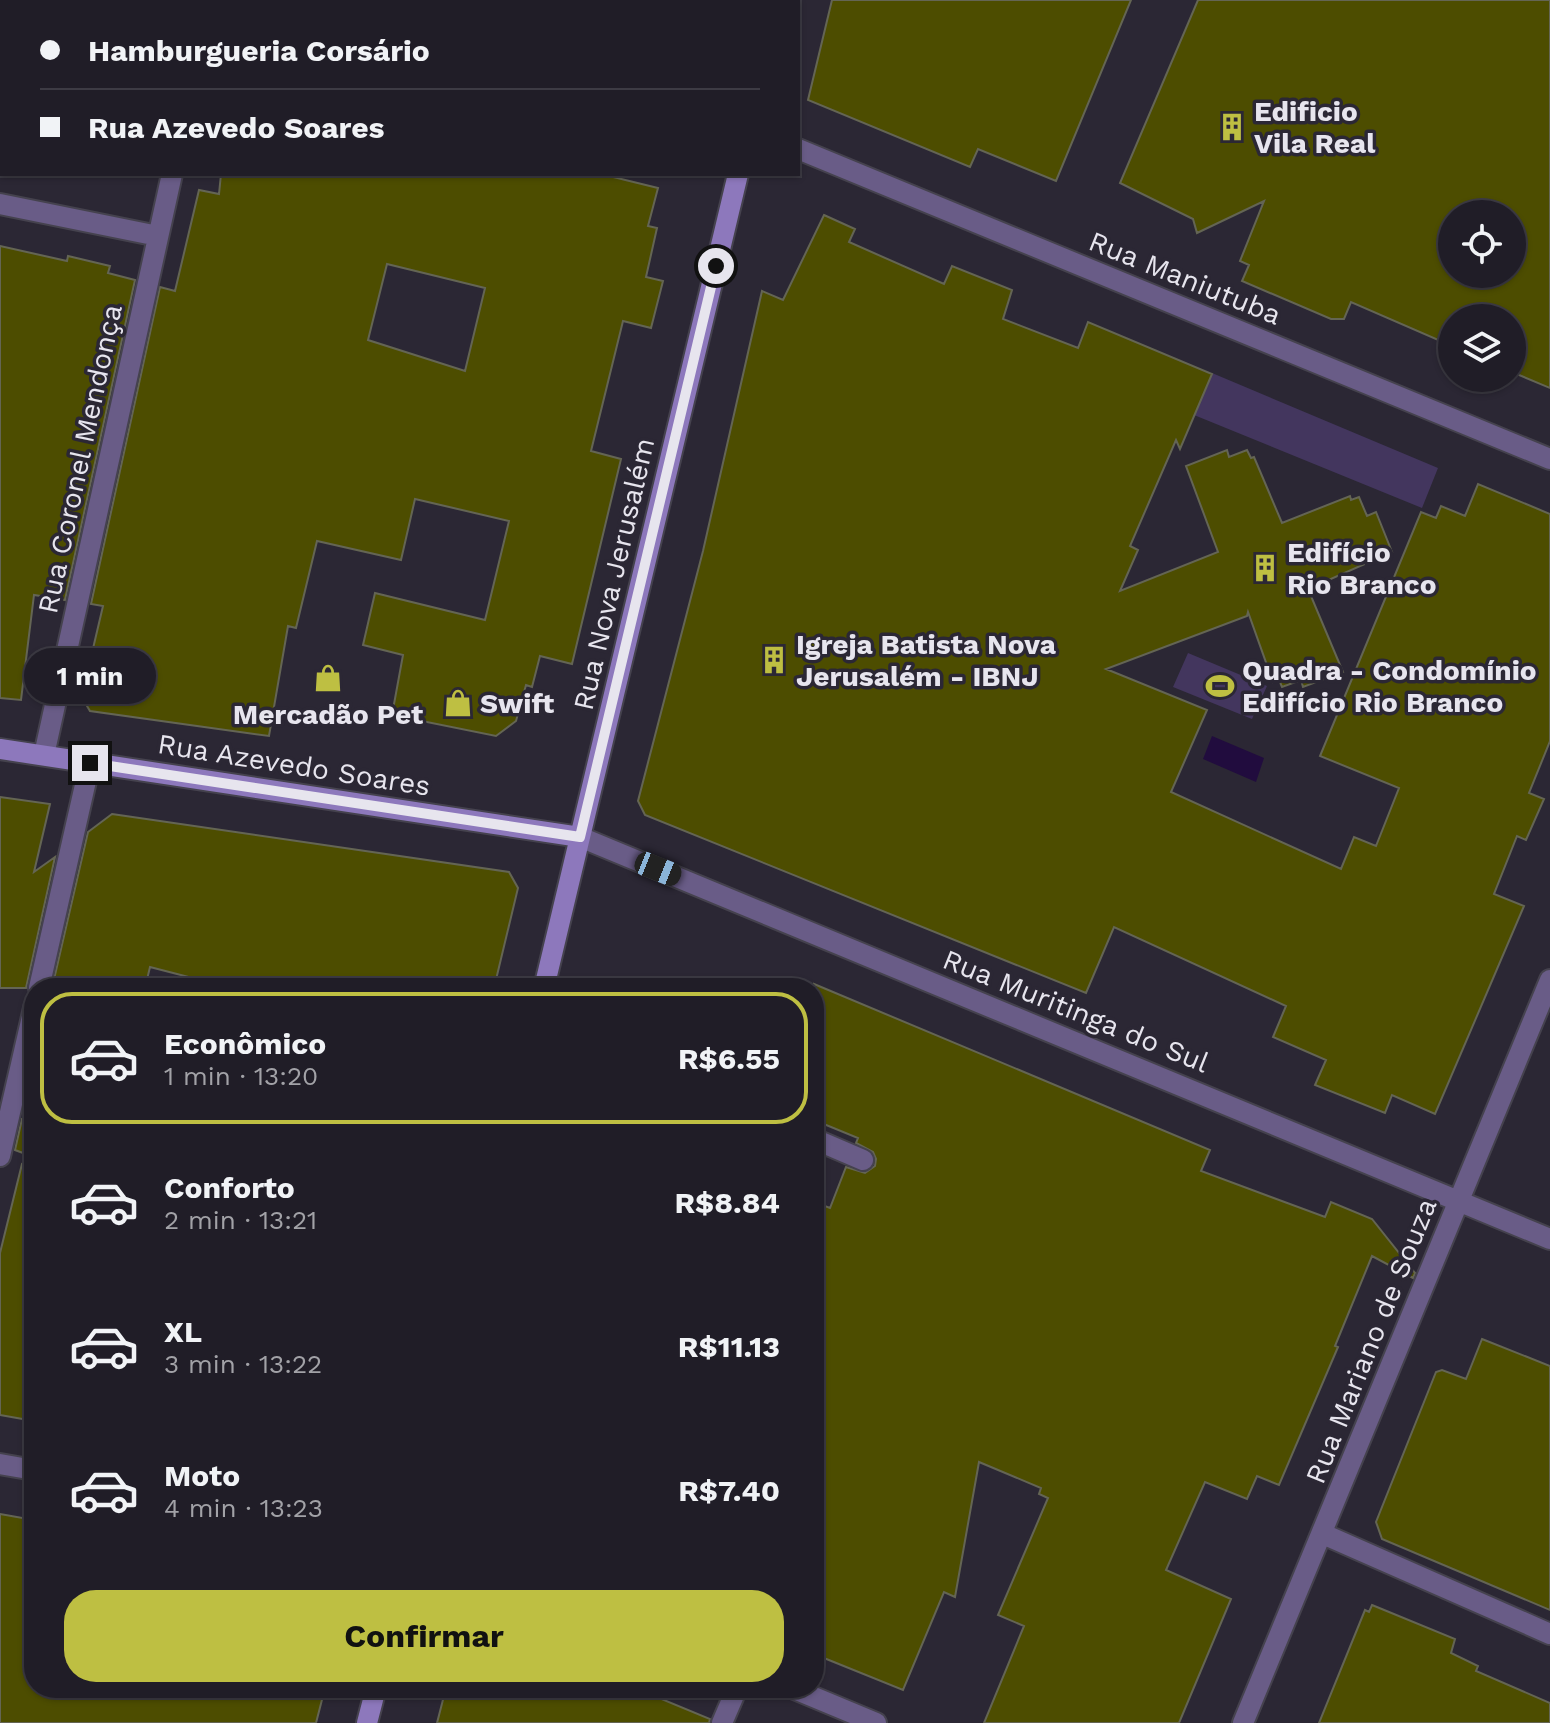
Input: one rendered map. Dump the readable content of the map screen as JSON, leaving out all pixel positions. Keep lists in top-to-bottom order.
{
  "streets": {
    "street": [
      "Rua Maniutuba",
      "Rua Coronel Mendonça",
      "Rua Nova Jerusalém",
      "Rua Azevedo Soares",
      "Rua Muritinga do Sul",
      "Rua Mariano de Souza"
    ]
  },
  "crossings": [
    ["Rua Coronel Mendonça", "Rua Azevedo Soares"],
    ["Rua Nova Jerusalém", "Rua Azevedo Soares"],
    ["Rua Nova Jerusalém", "Rua Muritinga do Sul"],
    ["Rua Azevedo Soares", "Rua Muritinga do Sul"],
    ["Rua Muritinga do Sul", "Rua Mariano de Souza"]
  ],
  "places": {
    "building": ["Edificio Vila Real", "Edifício Rio Branco", "Igreja Batista Nova Jerusalém - IBNJ"],
    "shop": ["Mercadão Pet", "Swift"],
    "sports": ["Quadra - Condomínio Edifício Rio Branco"]
  },
  "page": {
    "banner": ["Hamburgueria Corsário", "Rua Azevedo Soares"],
    "bubble": "1 min",
    "list": [
      {
        "name": "Econômico",
        "note": "1 min · 13:20",
        "value": "R$6.55"
      },
      {
        "name": "Conforto",
        "note": "2 min · 13:21",
        "value": "R$8.84"
      },
      {
        "name": "XL",
        "note": "3 min · 13:22",
        "value": "R$11.13"
      },
      {
        "name": "Moto",
        "note": "4 min · 13:23",
        "value": "R$7.40"
      }
    ],
    "buttons": "Confirmar"
  }
}
